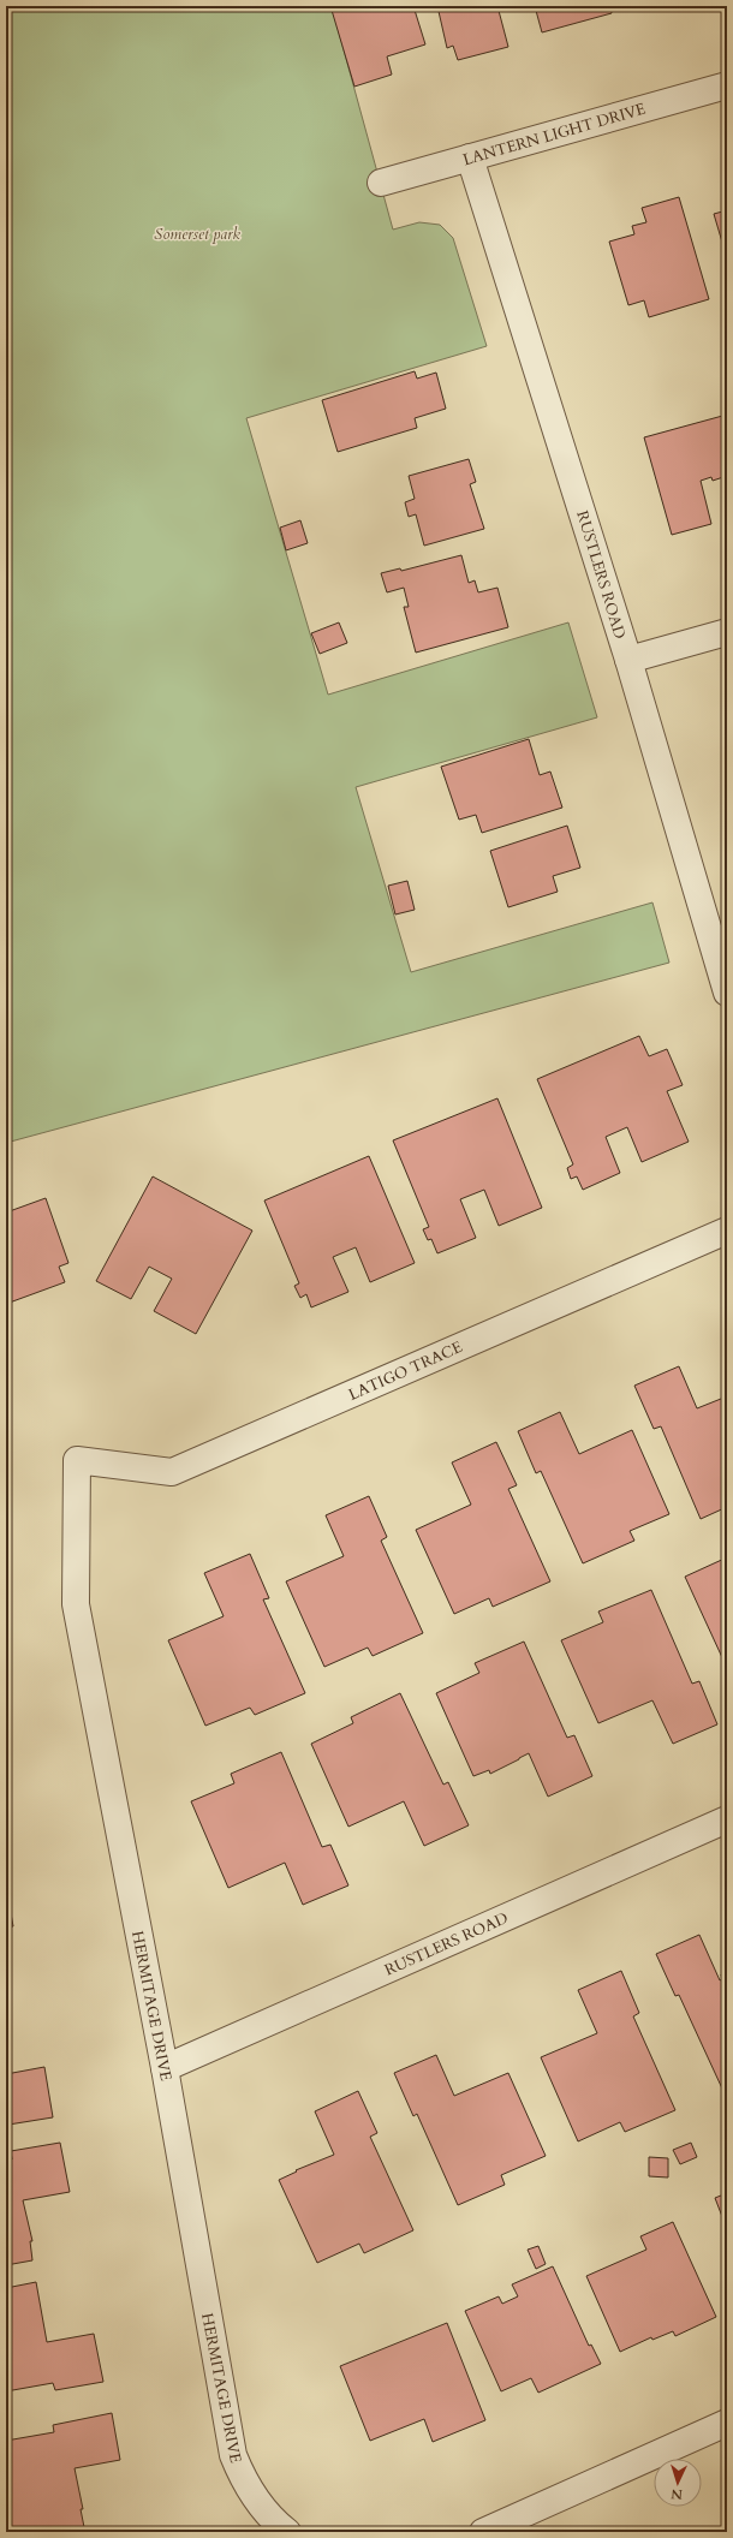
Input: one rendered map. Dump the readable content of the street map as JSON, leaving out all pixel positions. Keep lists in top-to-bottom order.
{
  "streets": {
    "street": [
      "LANTERN LIGHT DRIVE",
      "RUSTLERS ROAD",
      "LATIGO TRACE",
      "HERMITAGE DRIVE"
    ]
  },
  "crossings": [
    ["LANTERN LIGHT DRIVE", "RUSTLERS ROAD"],
    ["RUSTLERS ROAD", "HERMITAGE DRIVE"],
    ["LATIGO TRACE", "HERMITAGE DRIVE"]
  ],
  "parks": ["Somerset park"],
  "north": "bottom"
}
